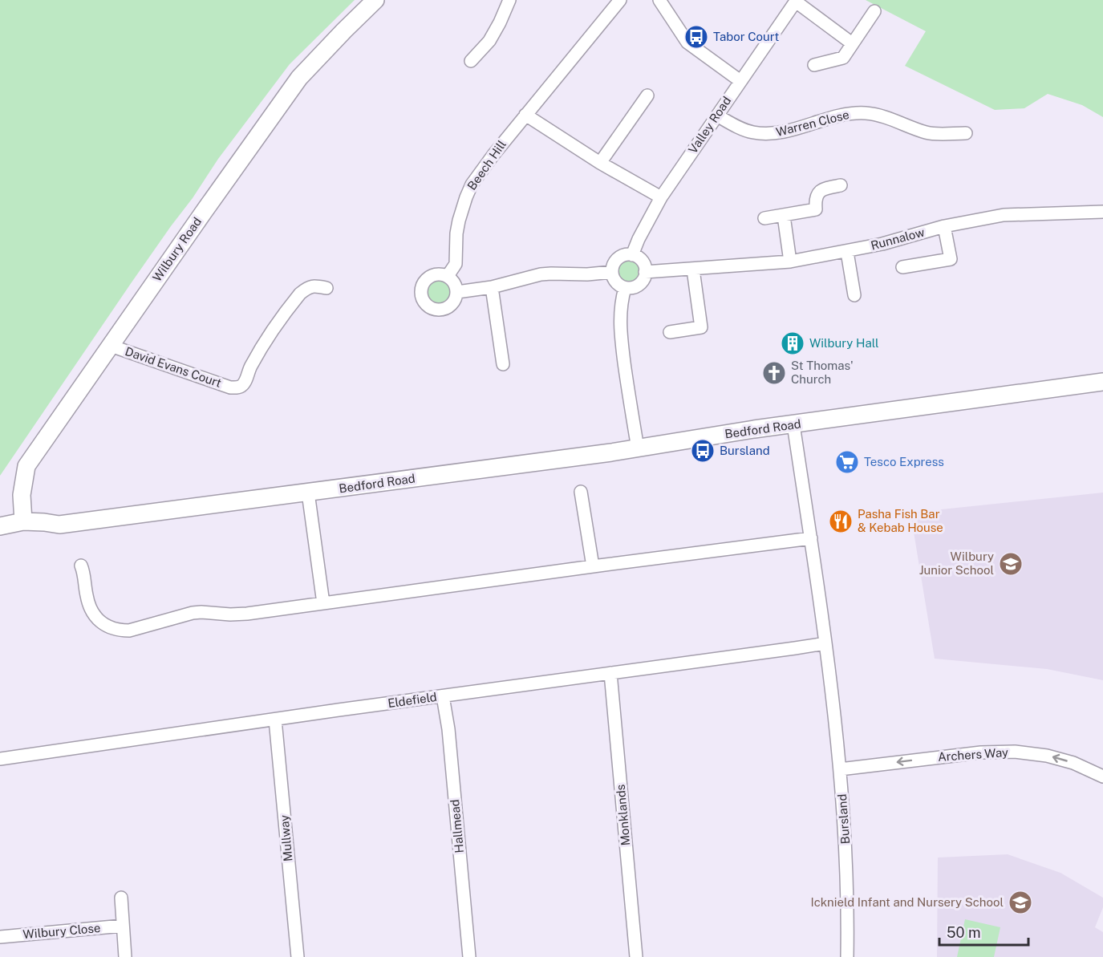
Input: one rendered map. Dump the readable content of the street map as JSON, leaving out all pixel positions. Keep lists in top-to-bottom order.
{
  "streets": {
    "street": [
      "Warren Close",
      "Valley Road",
      "Beech Hill",
      "Runnalow",
      "Wilbury Road",
      "David Evans Court",
      "Bedford Road",
      "Eldefield",
      "Archers Way",
      "Monklands",
      "Bursland",
      "Hallmead",
      "Mullway",
      "Wilbury Close"
    ]
  },
  "crossings": [
    ["Warren Close", "Valley Road"],
    ["Valley Road", "Runnalow"],
    ["Wilbury Road", "David Evans Court"],
    ["Wilbury Road", "Bedford Road"],
    ["Bedford Road", "Bursland"],
    ["Eldefield", "Monklands"],
    ["Eldefield", "Bursland"],
    ["Eldefield", "Hallmead"],
    ["Eldefield", "Mullway"],
    ["Archers Way", "Bursland"]
  ],
  "one_way": ["Archers Way"],
  "places": {
    "bus stop": ["Tabor Court", "Bursland"],
    "building": ["Wilbury Hall"],
    "church": ["St Thomas' Church"],
    "supermarket": ["Tesco Express"],
    "restaurant": ["Pasha Fish Bar & Kebab House"],
    "school or university": ["Wilbury Junior School", "Icknield Infant and Nursery School"]
  },
  "scale_bar": "50 m"
}
